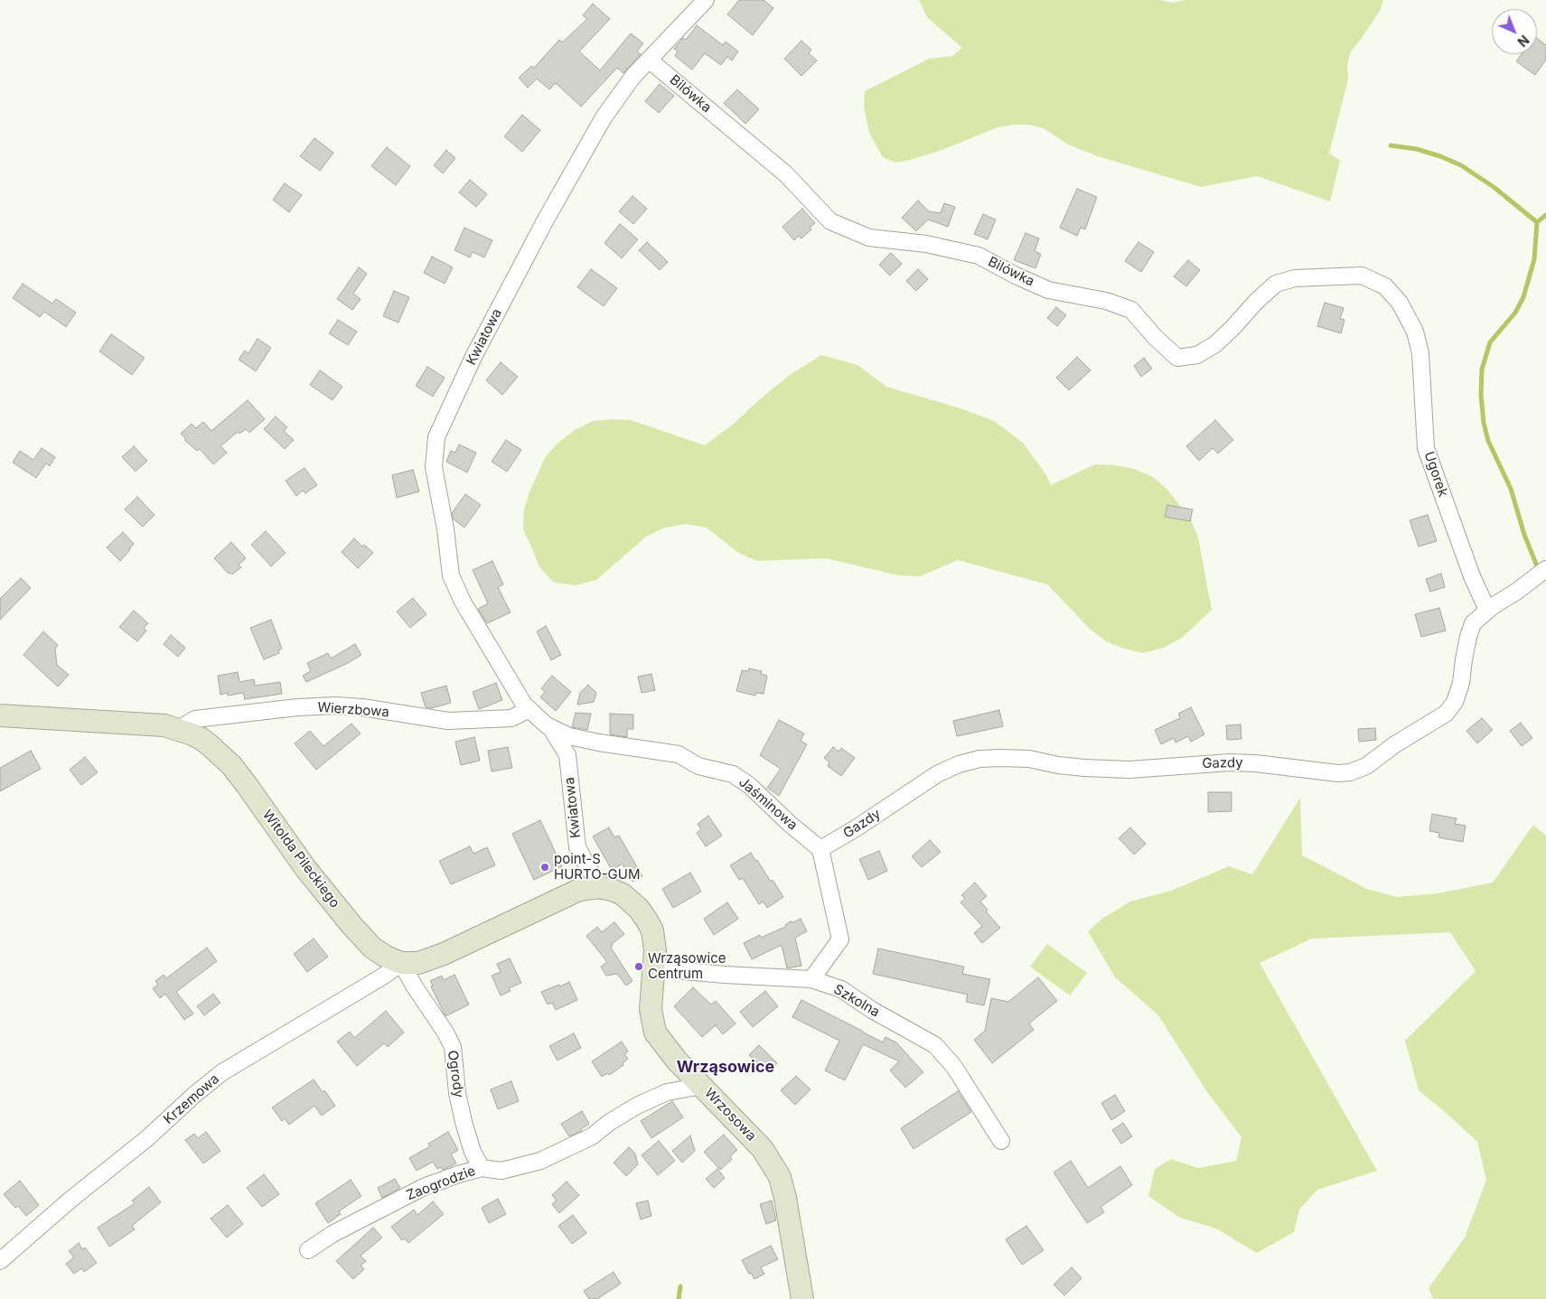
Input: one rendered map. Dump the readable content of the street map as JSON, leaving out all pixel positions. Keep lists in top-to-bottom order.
{
  "streets": {
    "street": [
      "Bilówka",
      "Kwiatowa",
      "Ugorek",
      "Wierzbowa",
      "Gazdy",
      "Jaśminowa",
      "Witolda Pileckiego",
      "Szkolna",
      "Ogrody",
      "Krzemowa",
      "Wrzosowa",
      "Zaogrodzie"
    ]
  },
  "crossings": [
    ["Bilówka", "Kwiatowa"],
    ["Bilówka", "Ugorek"],
    ["Kwiatowa", "Wierzbowa"],
    ["Kwiatowa", "Jaśminowa"],
    ["Kwiatowa", "Witolda Pileckiego"],
    ["Kwiatowa", "Wrzosowa"],
    ["Ugorek", "Gazdy"],
    ["Wierzbowa", "Jaśminowa"],
    ["Wierzbowa", "Witolda Pileckiego"],
    ["Gazdy", "Jaśminowa"],
    ["Witolda Pileckiego", "Ogrody"],
    ["Witolda Pileckiego", "Krzemowa"],
    ["Witolda Pileckiego", "Wrzosowa"],
    ["Szkolna", "Wrzosowa"],
    ["Ogrody", "Krzemowa"],
    ["Ogrody", "Zaogrodzie"],
    ["Wrzosowa", "Zaogrodzie"]
  ],
  "districts": ["Wrząsowice"],
  "places": ["point-S HURTO-GUM", "Wrząsowice Centrum"],
  "north": "bottom right"
}
